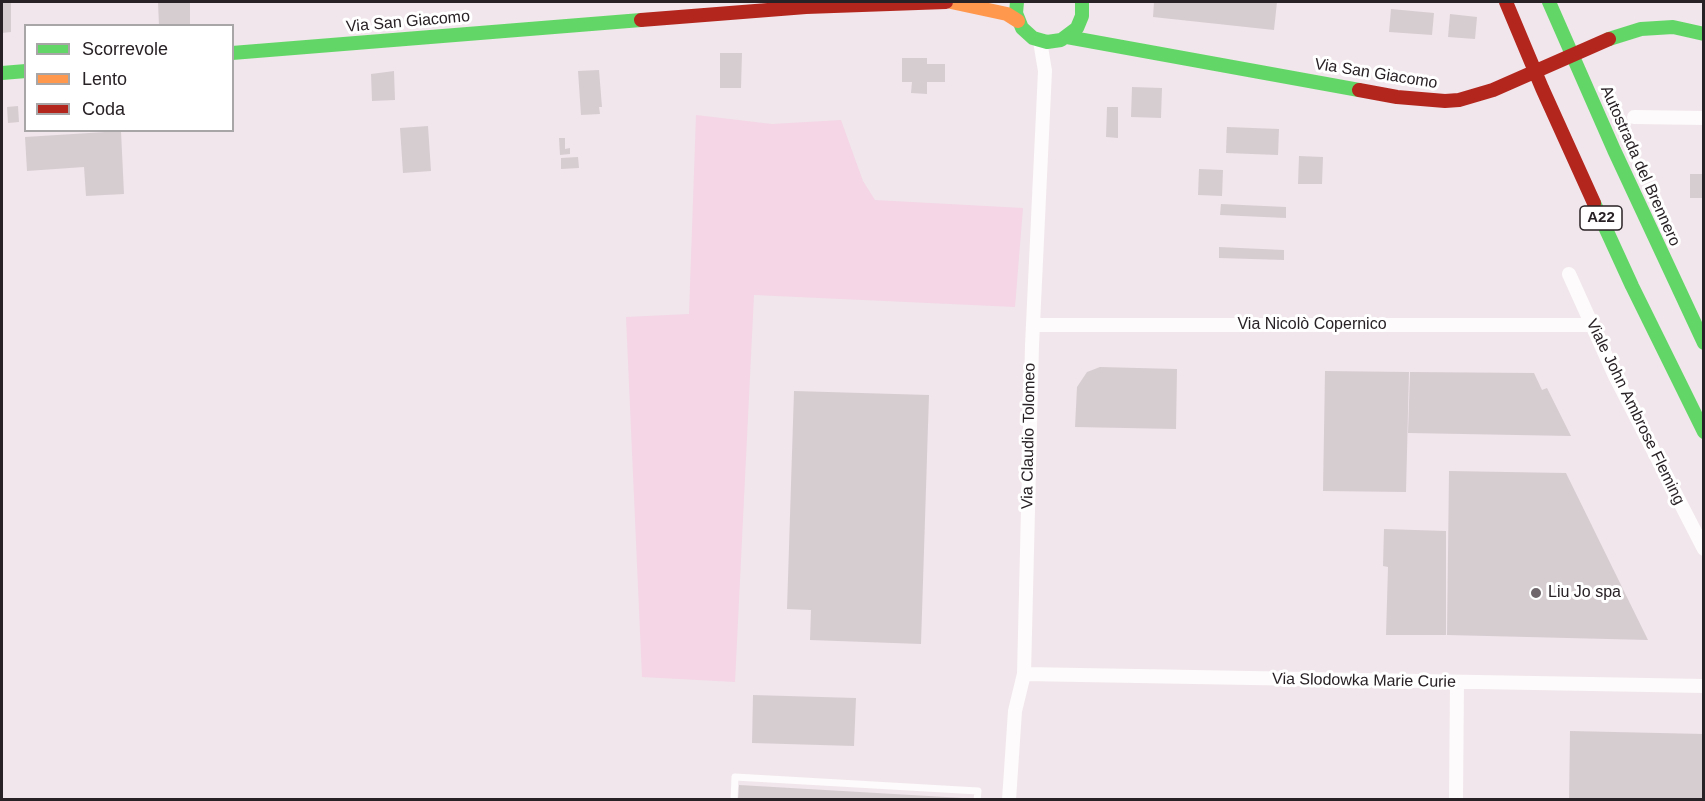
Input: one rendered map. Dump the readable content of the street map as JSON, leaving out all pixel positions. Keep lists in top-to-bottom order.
{
  "streets": {
    "main road": ["Via San Giacomo", "Autostrada del Brennero", "A22"],
    "street": [
      "Via Nicolò Copernico",
      "Viale John Ambrose Fleming",
      "Via Claudio Tolomeo",
      "Via Slodowka Marie Curie"
    ]
  },
  "crossings": [
    ["Via San Giacomo", "Via Claudio Tolomeo"],
    ["Via Nicolò Copernico", "Viale John Ambrose Fleming"],
    ["Via Nicolò Copernico", "Via Claudio Tolomeo"],
    ["Via Claudio Tolomeo", "Via Slodowka Marie Curie"]
  ],
  "places": ["Liu Jo spa"],
  "legend": ["Scorrevole", "Lento", "Coda"]
}
